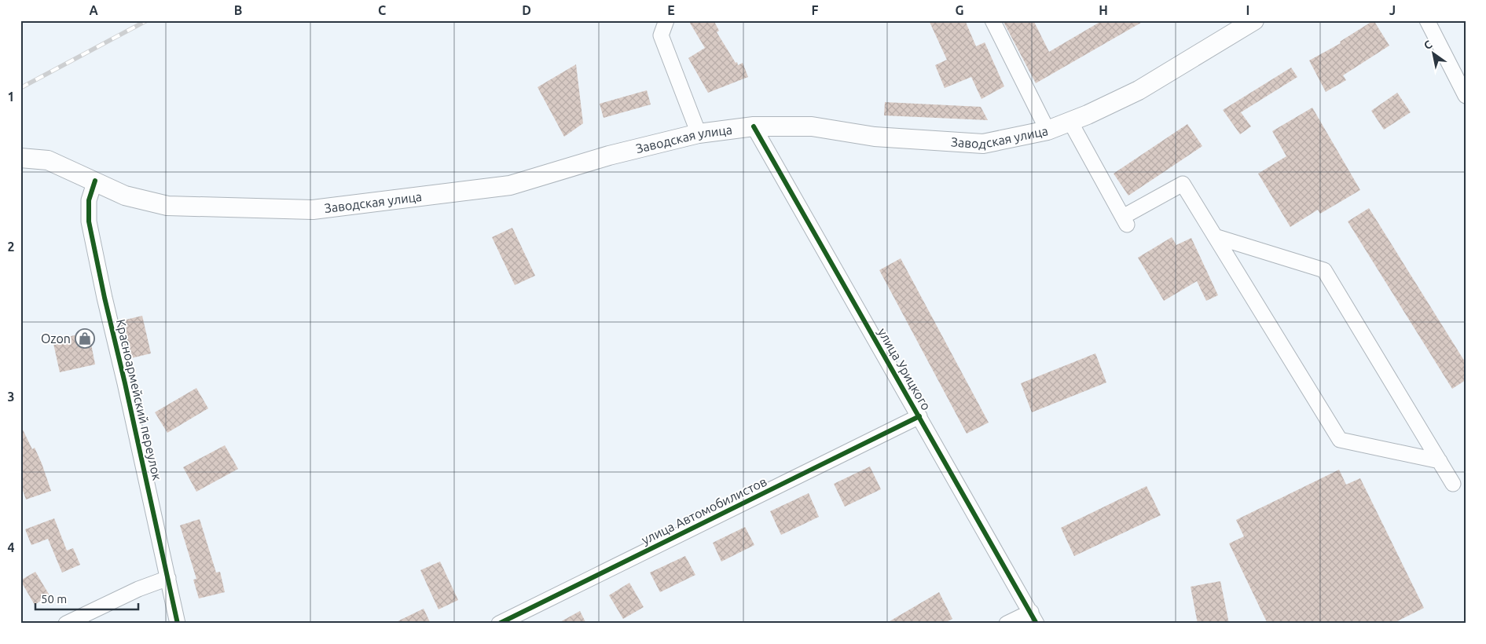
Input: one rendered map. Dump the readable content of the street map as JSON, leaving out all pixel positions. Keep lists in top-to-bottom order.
{
  "streets": {
    "main road": ["Заводская улица"],
    "street": ["улица Урицкого", "Красноармейский переулок", "улица Автомобилистов"]
  },
  "crossings": [
    ["Заводская улица", "улица Урицкого"],
    ["Заводская улица", "Красноармейский переулок"],
    ["улица Урицкого", "улица Автомобилистов"]
  ],
  "places": {
    "shop": ["Ozon"]
  },
  "scale_bar": "50 m",
  "north": "top left",
  "grid": {
    "columns": [
      "A",
      "B",
      "C",
      "D",
      "E",
      "F",
      "G",
      "H",
      "I",
      "J"
    ],
    "rows": [
      "1",
      "2",
      "3",
      "4"
    ]
  }
}
